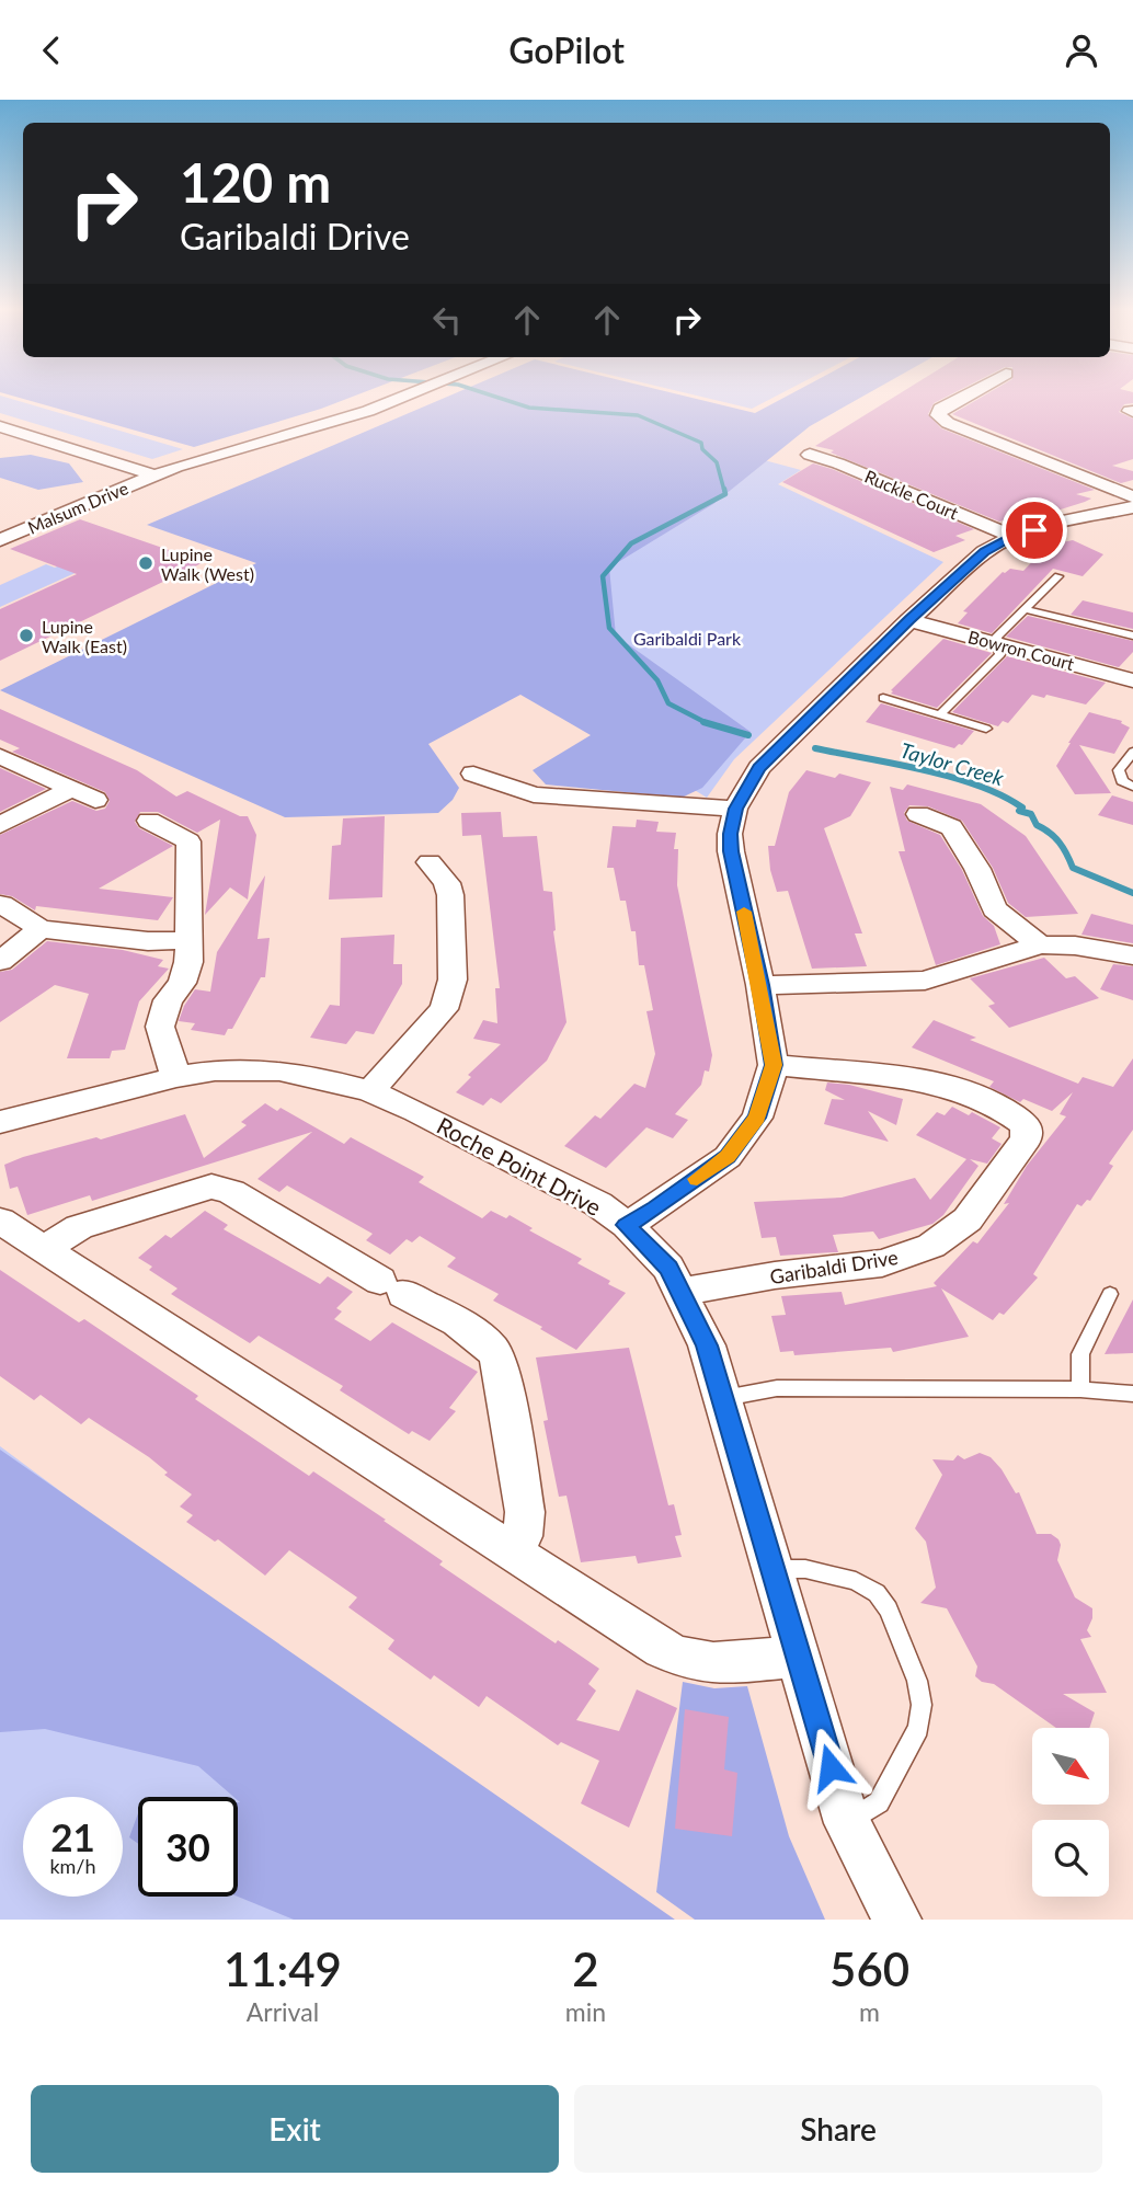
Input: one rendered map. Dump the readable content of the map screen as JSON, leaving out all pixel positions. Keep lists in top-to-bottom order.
{
  "streets": {
    "street": [
      "Ruckle Court",
      "Malsum Drive",
      "Bowron Court",
      "Roche Point Drive",
      "Garibaldi Drive"
    ]
  },
  "crossings": [
    ["Roche Point Drive", "Garibaldi Drive"]
  ],
  "water": ["Taylor Creek"],
  "parks": ["Garibaldi Park"],
  "places": ["Lupine Walk (West)", "Lupine Walk (East)"],
  "north": "bottom right",
  "page": {
    "header": "GoPilot",
    "turn": ["120 m", "Garibaldi Drive"],
    "speed": "21 km/h",
    "limit": "30",
    "eta": [
      "11:49",
      "Arrival",
      "2",
      "min",
      "560",
      "m"
    ],
    "buttons": ["Exit", "Share"]
  }
}
